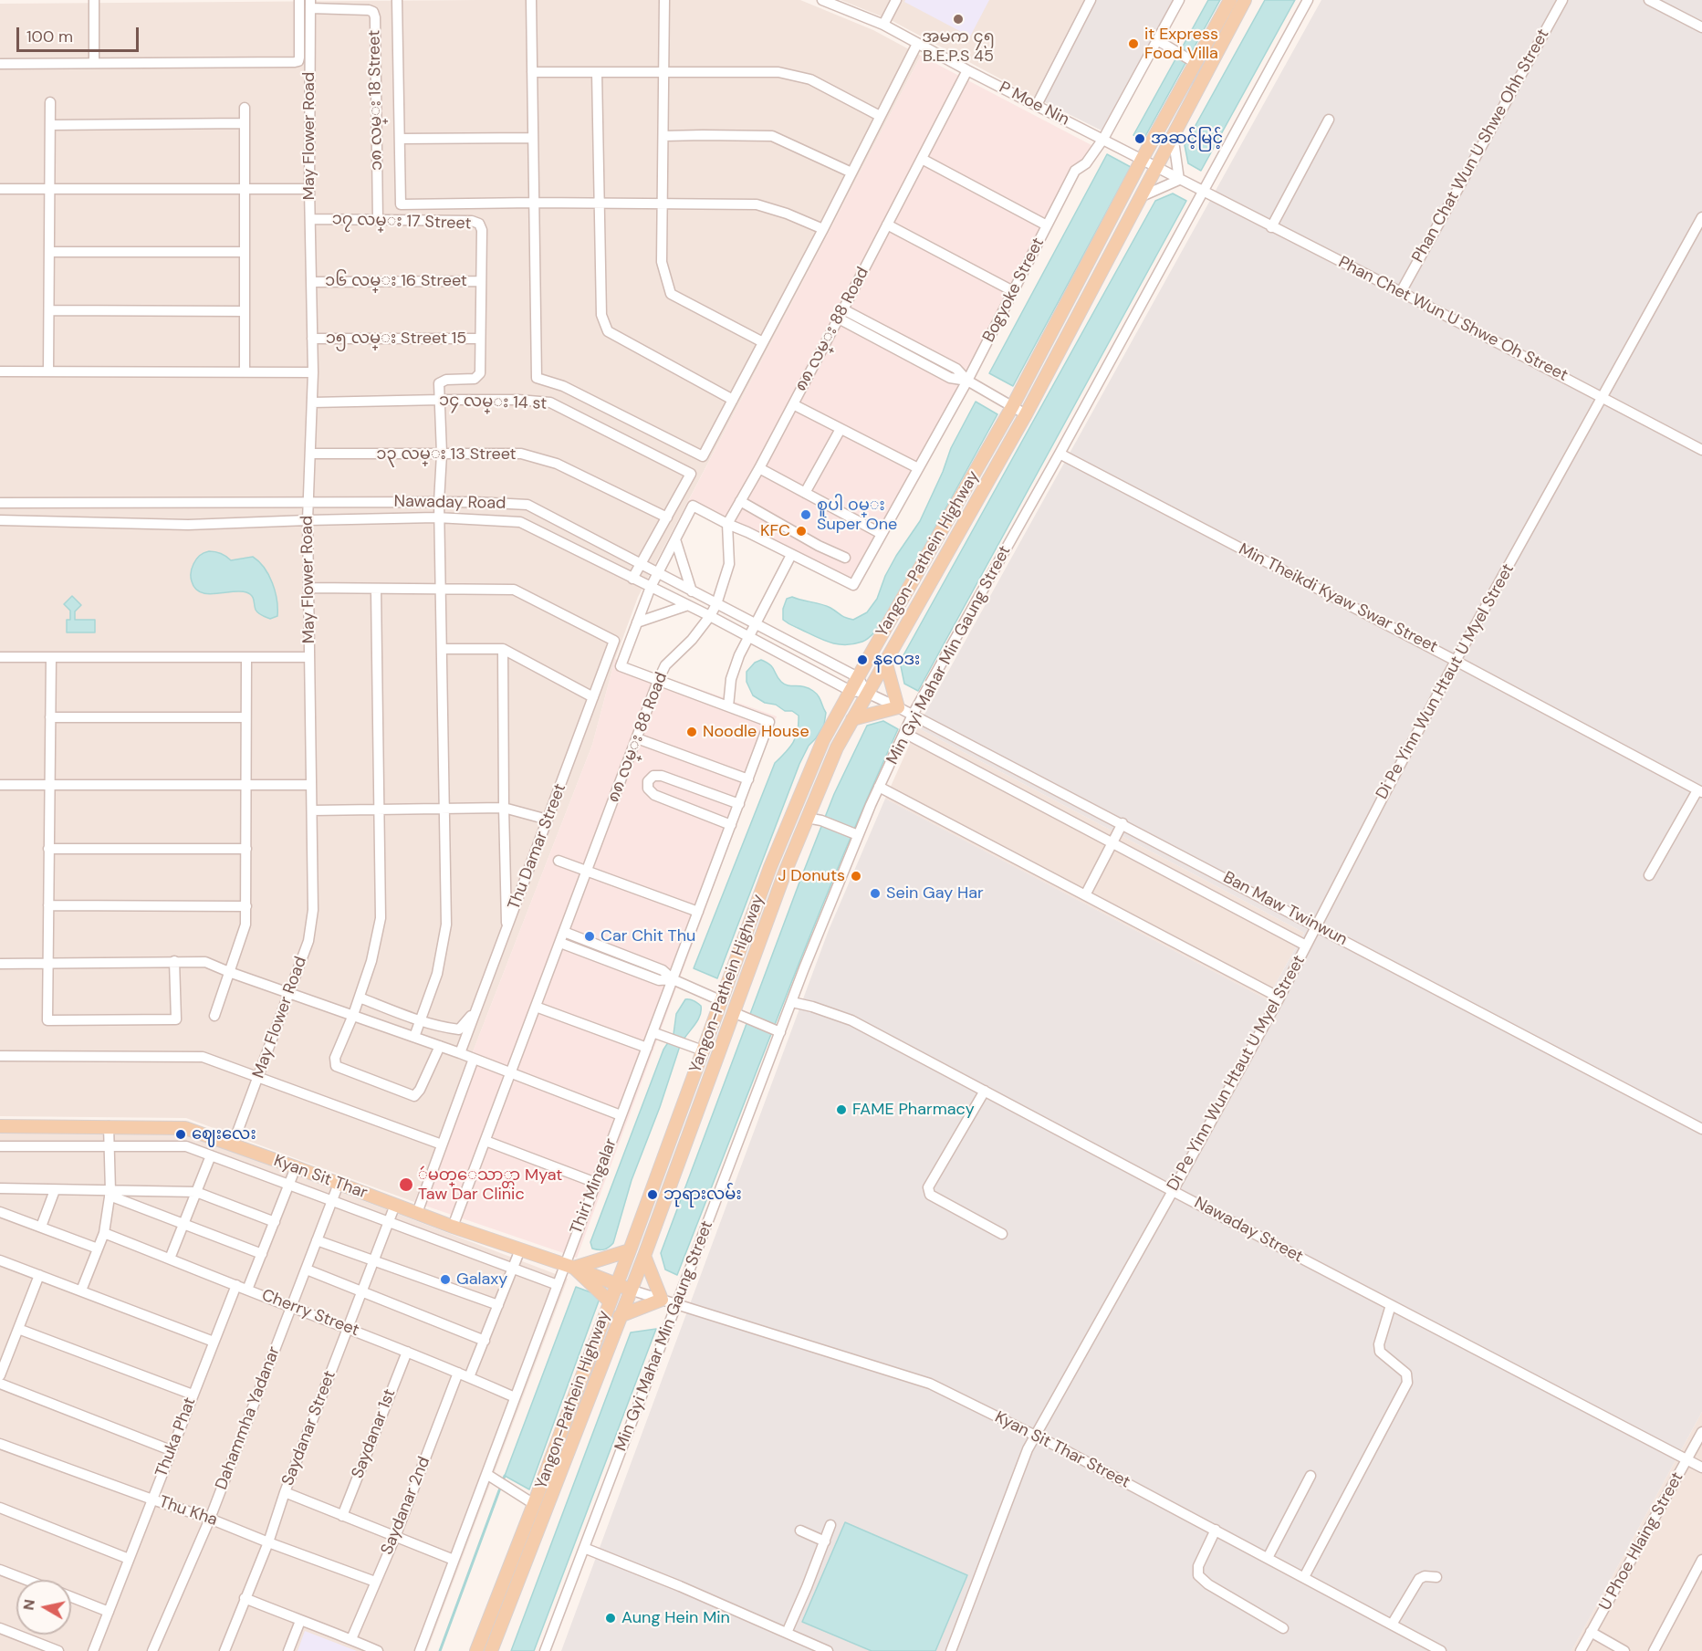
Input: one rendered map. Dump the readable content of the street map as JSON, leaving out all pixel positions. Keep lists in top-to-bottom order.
{
  "streets": {
    "main road": ["Yangon-Pathein Highway", "Kyan Sit Thar"],
    "street": [
      "၁၈ လမ္း 18 Street",
      "P Moe Nin",
      "May Flower Road",
      "Phan Chat Wun U Shwe Ohh Street",
      "၁၇ လမ္း 17 Street",
      "၁၆ လမ္း 16 Street",
      "Bogyoke Street",
      "Phan Chet Wun U Shwe Oh Street",
      "၈၈ လမ္း 88 Road",
      "၁၅ လမ္း Street 15",
      "၁၄ လမ္း 14 st",
      "၁၃ လမ္း 13 Street",
      "Nawaday Road",
      "Min Theikdi Kyaw Swar Street",
      "Min Gyi Mahar Min Gaung Street",
      "Di Pe Yinn Wun Htaut U Myel Street",
      "Thu Damar Street",
      "Ban Maw Twinwun",
      "Thiri Mingalar",
      "Nawaday Street",
      "Cherry Street",
      "Dahammha Yadanar",
      "Saydanar Street",
      "Saydanar 1st",
      "Thuka Phat",
      "Kyan Sit Thar Street",
      "Saydanar 2nd",
      "Thu Kha",
      "U Phoe Hlaing Street"
    ]
  },
  "crossings": [
    ["၁၈ လမ္း 18 Street", "May Flower Road"],
    ["၁၈ လမ္း 18 Street", "၁၇ လမ္း 17 Street"],
    ["P Moe Nin", "Bogyoke Street"],
    ["P Moe Nin", "Phan Chet Wun U Shwe Oh Street"],
    ["P Moe Nin", "၈၈ လမ္း 88 Road"],
    ["P Moe Nin", "Yangon-Pathein Highway"],
    ["May Flower Road", "၁၇ လမ္း 17 Street"],
    ["May Flower Road", "၁၆ လမ္း 16 Street"],
    ["May Flower Road", "၁၅ လမ္း Street 15"],
    ["May Flower Road", "၁၄ လမ္း 14 st"],
    ["May Flower Road", "၁၃ လမ္း 13 Street"],
    ["May Flower Road", "Nawaday Road"],
    ["May Flower Road", "Kyan Sit Thar"],
    ["Phan Chat Wun U Shwe Ohh Street", "Phan Chet Wun U Shwe Oh Street"],
    ["၁၇ လမ္း 17 Street", "၁၆ လမ္း 16 Street"],
    ["၁၇ လမ္း 17 Street", "၁၅ လမ္း Street 15"],
    ["၁၇ လမ္း 17 Street", "၁၄ လမ္း 14 st"],
    ["Phan Chet Wun U Shwe Oh Street", "Min Gyi Mahar Min Gaung Street"],
    ["Phan Chet Wun U Shwe Oh Street", "Di Pe Yinn Wun Htaut U Myel Street"],
    ["၈၈ လမ္း 88 Road", "Nawaday Road"],
    ["၈၈ လမ္း 88 Road", "Kyan Sit Thar"],
    ["၁၄ လမ္း 14 st", "၁၃ လမ္း 13 Street"],
    ["Nawaday Road", "Yangon-Pathein Highway"],
    ["Nawaday Road", "Ban Maw Twinwun"],
    ["Yangon-Pathein Highway", "Ban Maw Twinwun"],
    ["Yangon-Pathein Highway", "Kyan Sit Thar"],
    ["Yangon-Pathein Highway", "Kyan Sit Thar Street"],
    ["Min Theikdi Kyaw Swar Street", "Min Gyi Mahar Min Gaung Street"],
    ["Min Theikdi Kyaw Swar Street", "Di Pe Yinn Wun Htaut U Myel Street"],
    ["Min Gyi Mahar Min Gaung Street", "Ban Maw Twinwun"],
    ["Min Gyi Mahar Min Gaung Street", "Nawaday Street"],
    ["Min Gyi Mahar Min Gaung Street", "Kyan Sit Thar Street"],
    ["Di Pe Yinn Wun Htaut U Myel Street", "Ban Maw Twinwun"],
    ["Di Pe Yinn Wun Htaut U Myel Street", "Nawaday Street"],
    ["Di Pe Yinn Wun Htaut U Myel Street", "Kyan Sit Thar Street"],
    ["Kyan Sit Thar", "Thiri Mingalar"],
    ["Kyan Sit Thar", "Dahammha Yadanar"],
    ["Kyan Sit Thar", "Saydanar Street"],
    ["Kyan Sit Thar", "Kyan Sit Thar Street"],
    ["Thiri Mingalar", "Cherry Street"],
    ["Nawaday Street", "U Phoe Hlaing Street"],
    ["Cherry Street", "Dahammha Yadanar"],
    ["Cherry Street", "Saydanar Street"],
    ["Cherry Street", "Saydanar 1st"],
    ["Cherry Street", "Thuka Phat"],
    ["Cherry Street", "Saydanar 2nd"],
    ["Dahammha Yadanar", "Thu Kha"],
    ["Saydanar Street", "Thu Kha"],
    ["Thuka Phat", "Thu Kha"],
    ["Saydanar 2nd", "Thu Kha"]
  ],
  "places": [
    "အမက ၄၅ B.E.P.S 45",
    "it Express Food Villa",
    "အဆင့်မြင့်",
    "စူပါ ၀မ္း Super One",
    "KFC",
    "နဝေဒး",
    "Noodle House",
    "J Donuts",
    "Sein Gay Har",
    "Car Chit Thu",
    "FAME Pharmacy",
    "ဈေးလေး",
    "ဴမတ္ေသာ္တာ Myat Taw Dar Clinic",
    "ဘုရားလမ်း",
    "Galaxy",
    "Aung Hein Min"
  ],
  "scale_bar": "100 m",
  "north": "left"
}
